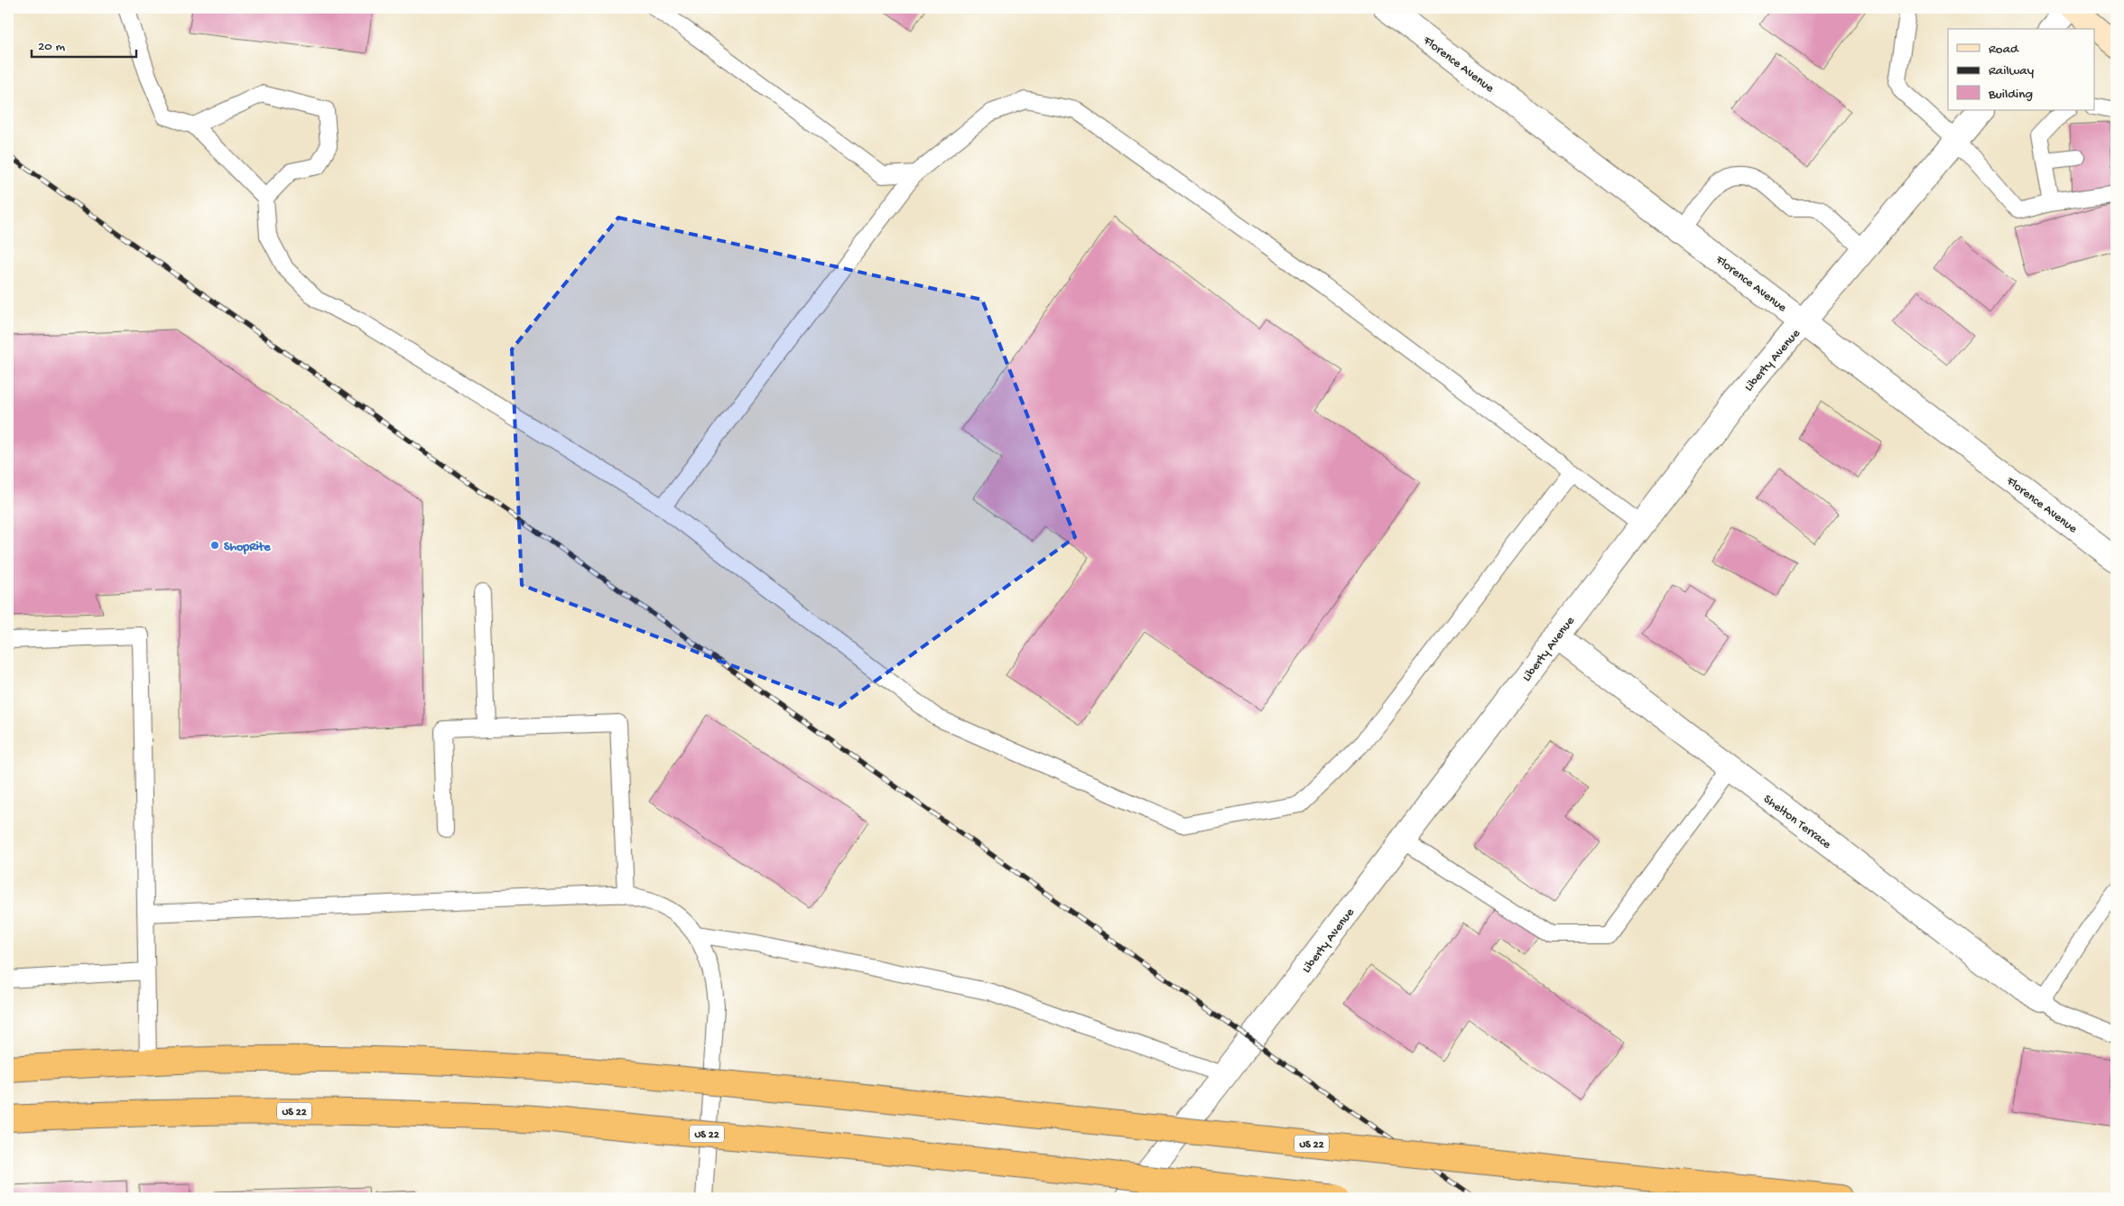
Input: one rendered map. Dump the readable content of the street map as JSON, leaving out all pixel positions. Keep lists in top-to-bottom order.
{
  "streets": {
    "highway": ["US 22"],
    "street": ["Florence Avenue", "Liberty Avenue", "Shelton Terrace"]
  },
  "crossings": [
    ["Florence Avenue", "Liberty Avenue"],
    ["Liberty Avenue", "Shelton Terrace"]
  ],
  "places": ["ShopRite"],
  "legend": ["Road", "Railway", "Building"],
  "scale_bar": "20 m"
}
